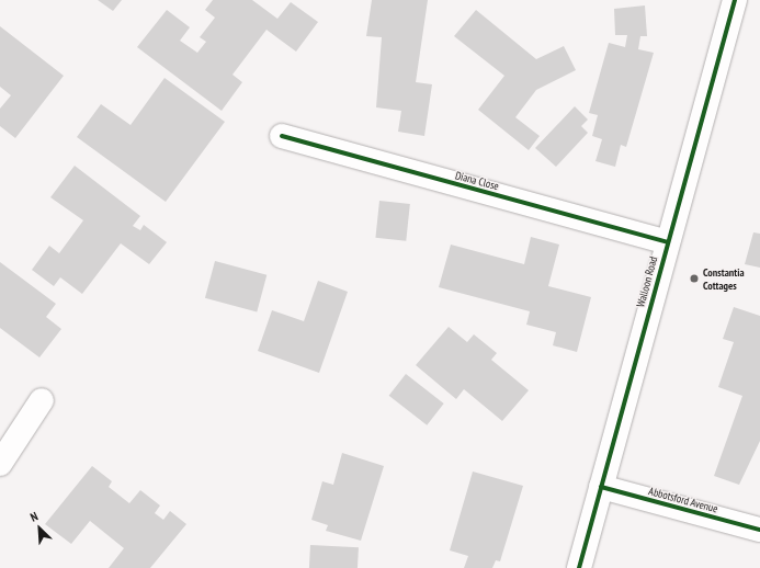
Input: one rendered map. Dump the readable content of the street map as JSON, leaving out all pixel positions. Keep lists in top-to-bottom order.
{
  "streets": {
    "street": ["Diana Close", "Walloon Road", "Abbotsford Avenue"]
  },
  "crossings": [
    ["Diana Close", "Walloon Road"],
    ["Walloon Road", "Abbotsford Avenue"]
  ],
  "places": ["Constantia Cottages"],
  "north": "top left"
}
